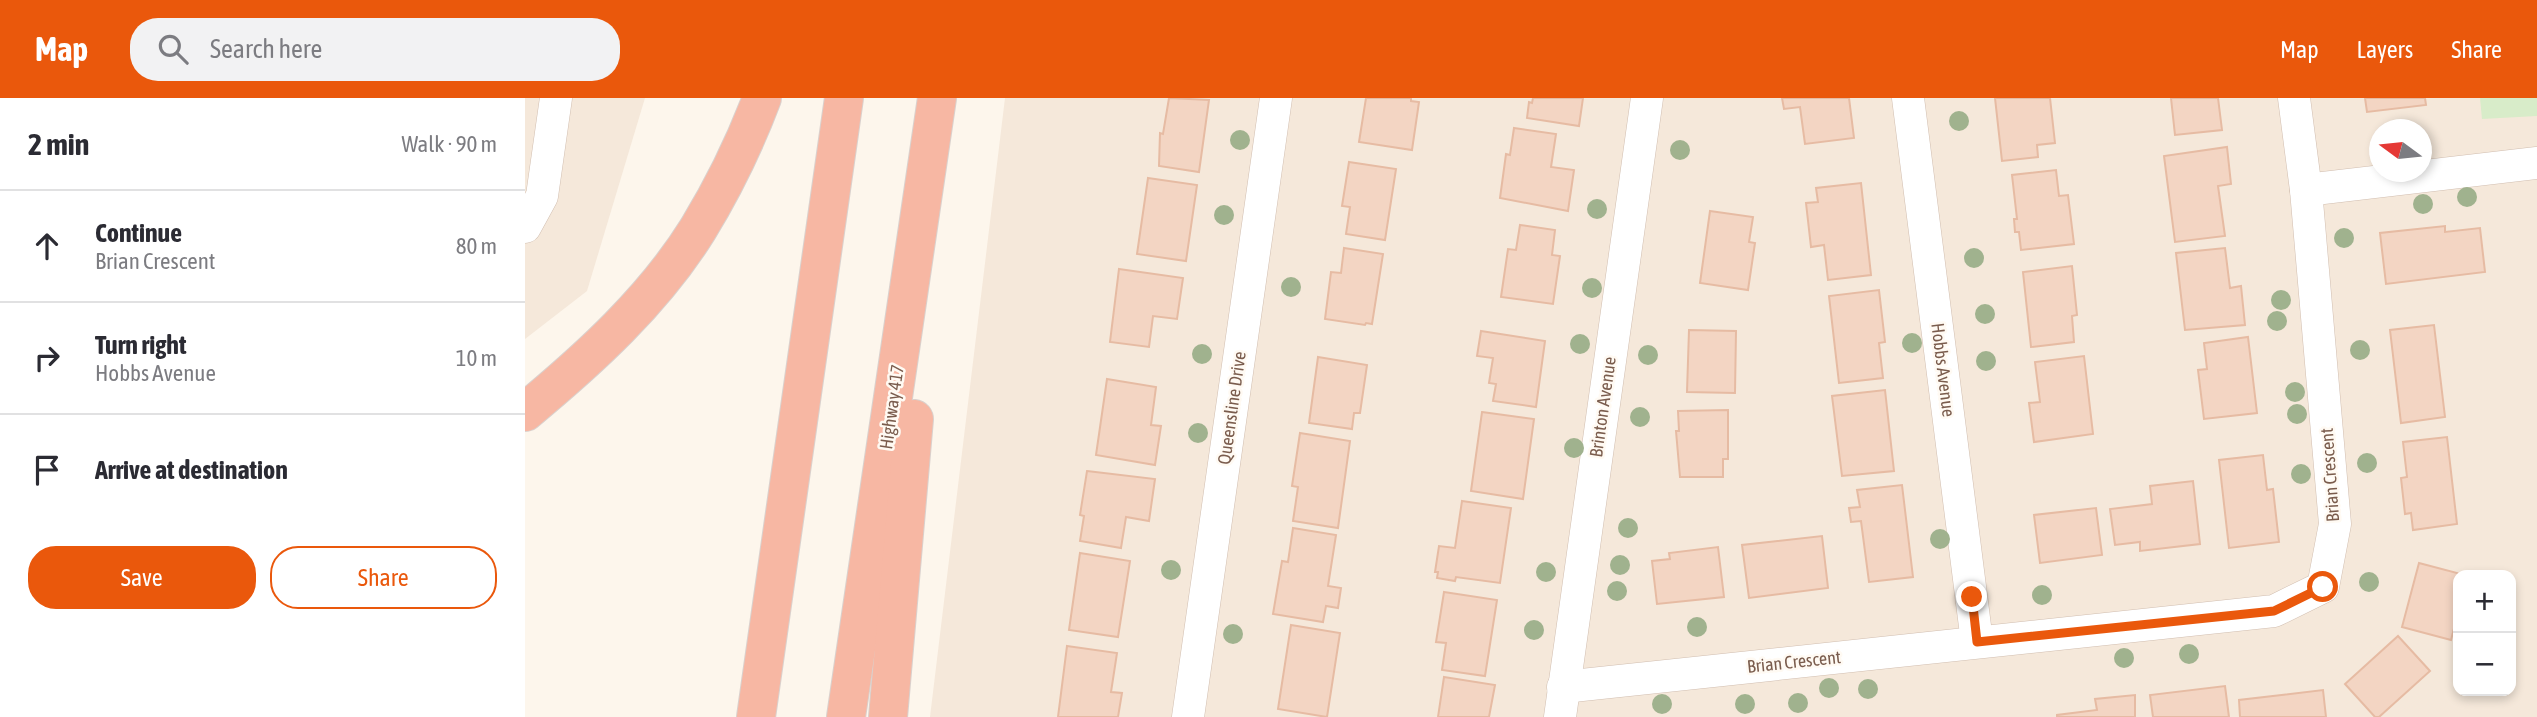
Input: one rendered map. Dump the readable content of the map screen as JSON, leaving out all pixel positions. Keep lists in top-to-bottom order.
{
  "streets": {
    "highway": ["Highway 417"],
    "street": [
      "Hobbs Avenue",
      "Brinton Avenue",
      "Queensline Drive",
      "Brian Crescent"
    ]
  },
  "crossings": [
    ["Hobbs Avenue", "Brian Crescent"],
    ["Brinton Avenue", "Brian Crescent"]
  ],
  "north": "left",
  "page": {
    "header": "Map",
    "search": "Search here",
    "nav": ["Map", "Layers", "Share"],
    "heading": ["2 min", "Walk · 90 m"],
    "list": [
      ["Continue", "Brian Crescent", "80 m"],
      ["Turn right", "Hobbs Avenue", "10 m"],
      "Arrive at destination"
    ],
    "buttons": ["Save", "Share"],
    "map_buttons": ["+", "−"]
  }
}
